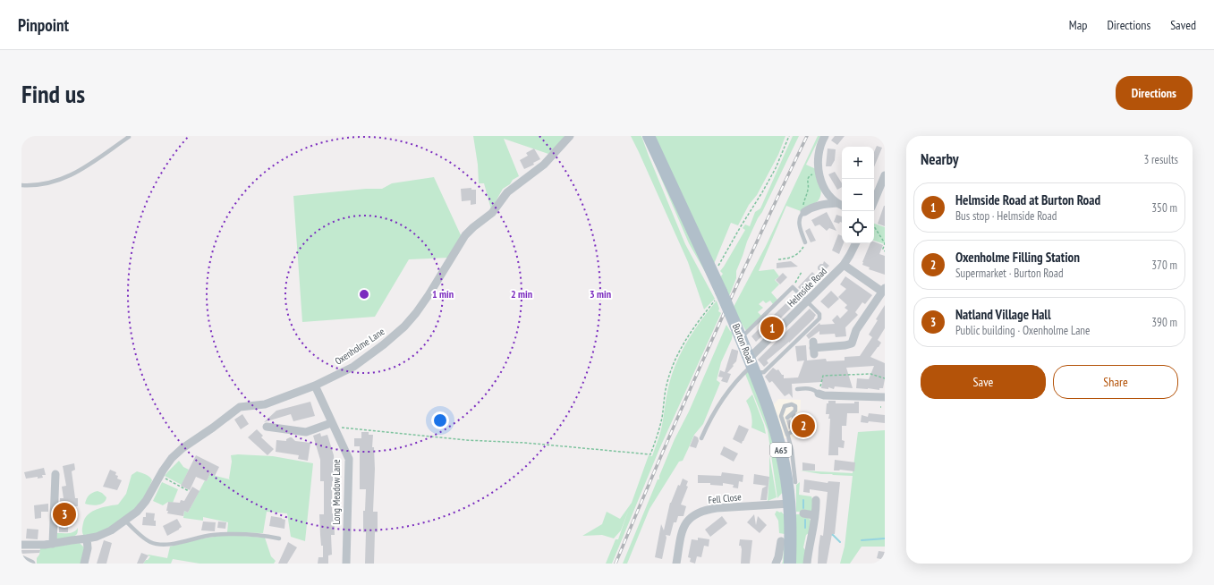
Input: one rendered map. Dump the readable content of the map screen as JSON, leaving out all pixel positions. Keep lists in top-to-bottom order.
{
  "streets": {
    "main road": ["Burton Road", "A65"],
    "street": [
      "Helmside Road",
      "Oxenholme Lane",
      "Long Meadow Lane",
      "Fell Close"
    ]
  },
  "crossings": [
    ["Helmside Road", "Burton Road"],
    ["Burton Road", "Fell Close"],
    ["Oxenholme Lane", "Long Meadow Lane"]
  ],
  "page": {
    "header": "Pinpoint",
    "nav": ["Map", "Directions", "Saved"],
    "buttons": [
      "Directions",
      ["Save", "Share"]
    ],
    "title": "Find us",
    "heading": ["Nearby", "3 results"],
    "map_buttons": ["+", "−"],
    "list": [
      {
        "mark": "1",
        "name": "Helmside Road at Burton Road",
        "note": "Bus stop · Helmside Road",
        "value": "350 m"
      },
      {
        "mark": "2",
        "name": "Oxenholme Filling Station",
        "note": "Supermarket · Burton Road",
        "value": "370 m"
      },
      {
        "mark": "3",
        "name": "Natland Village Hall",
        "note": "Public building · Oxenholme Lane",
        "value": "390 m"
      }
    ],
    "pins": ["1", "2", "3"]
  },
  "rings": ["1 min", "2 min", "3 min"]
}
